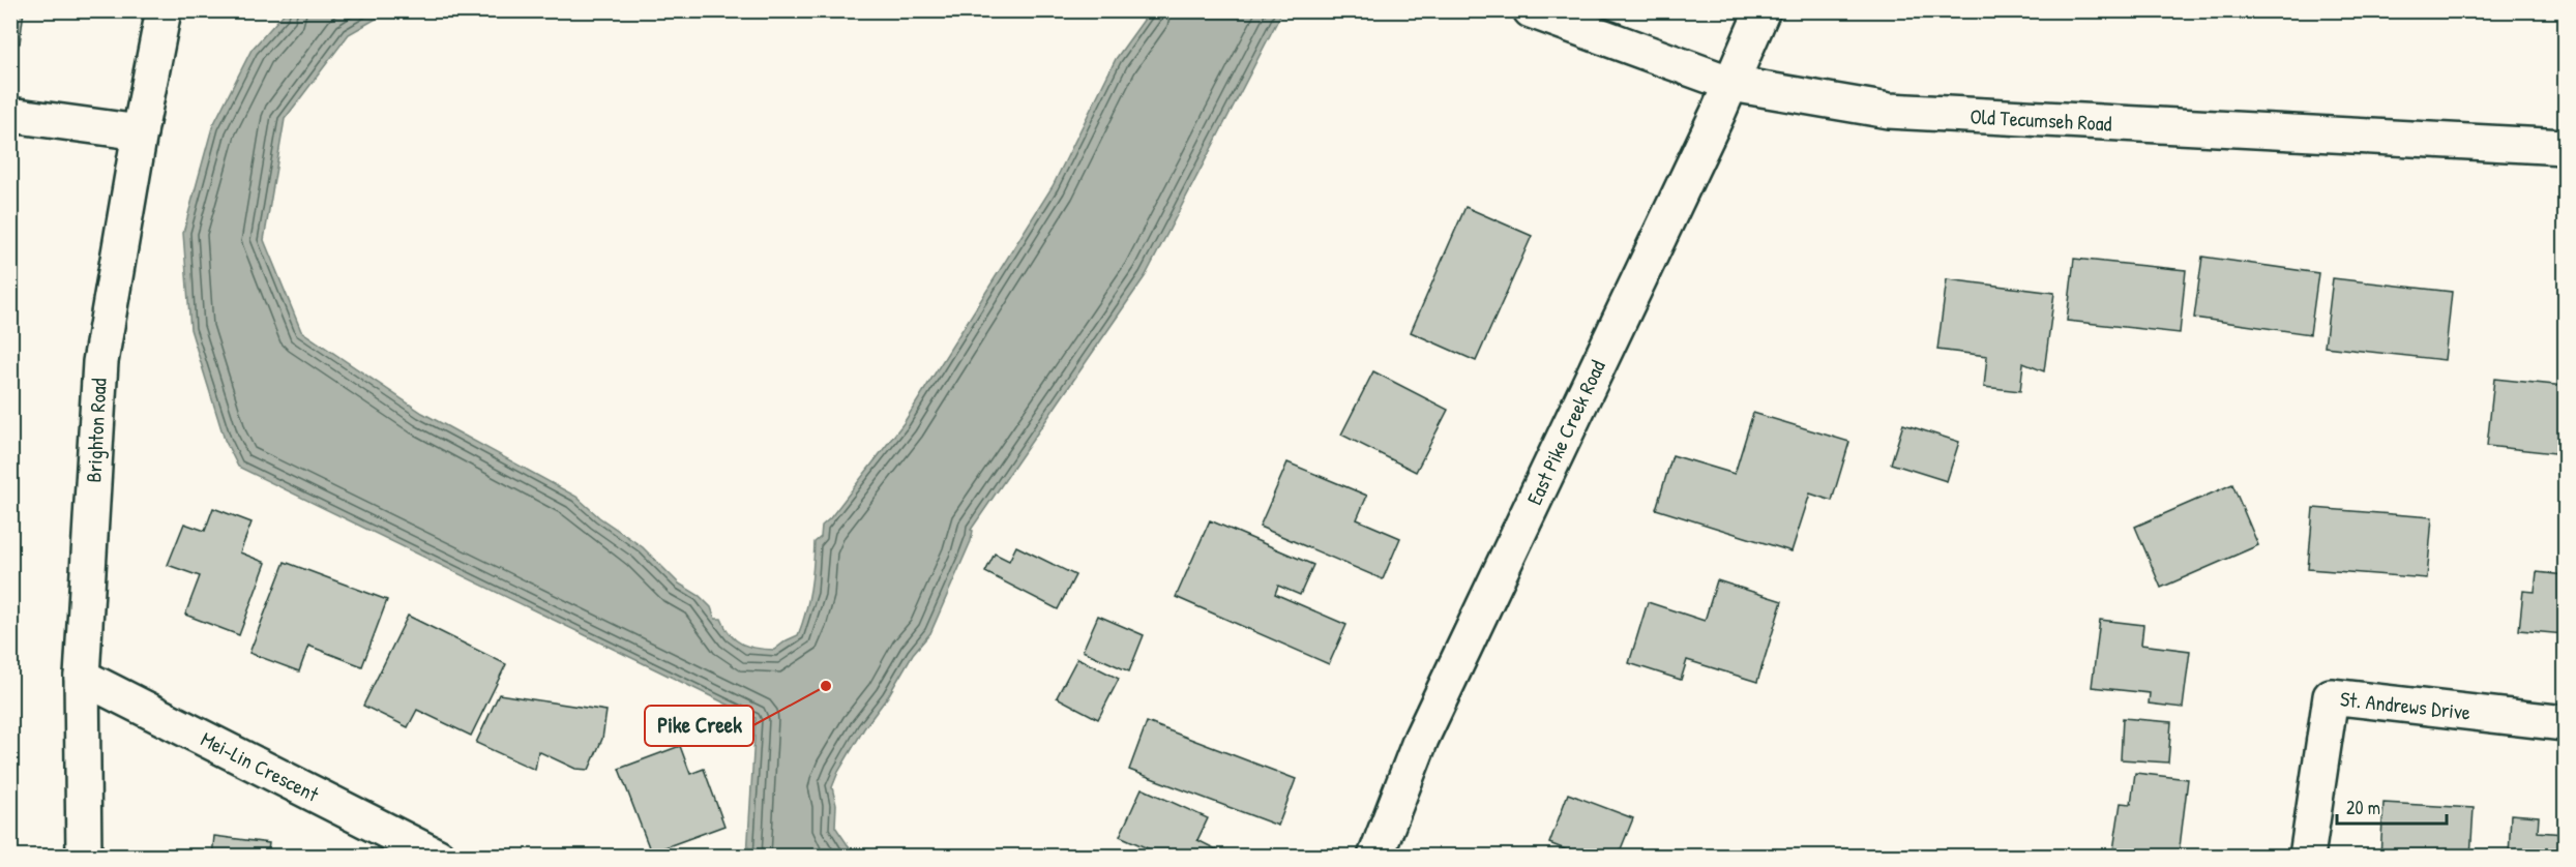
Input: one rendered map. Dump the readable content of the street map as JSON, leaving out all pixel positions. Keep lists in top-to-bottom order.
{
  "streets": {
    "main road": [
      "Old Tecumseh Road",
      "Brighton Road",
      "East Pike Creek Road",
      "St. Andrews Drive",
      "Mei-Lin Crescent"
    ]
  },
  "crossings": [
    ["Old Tecumseh Road", "East Pike Creek Road"],
    ["Brighton Road", "Mei-Lin Crescent"]
  ],
  "places": ["Pike Creek"],
  "scale_bar": "20 m"
}
